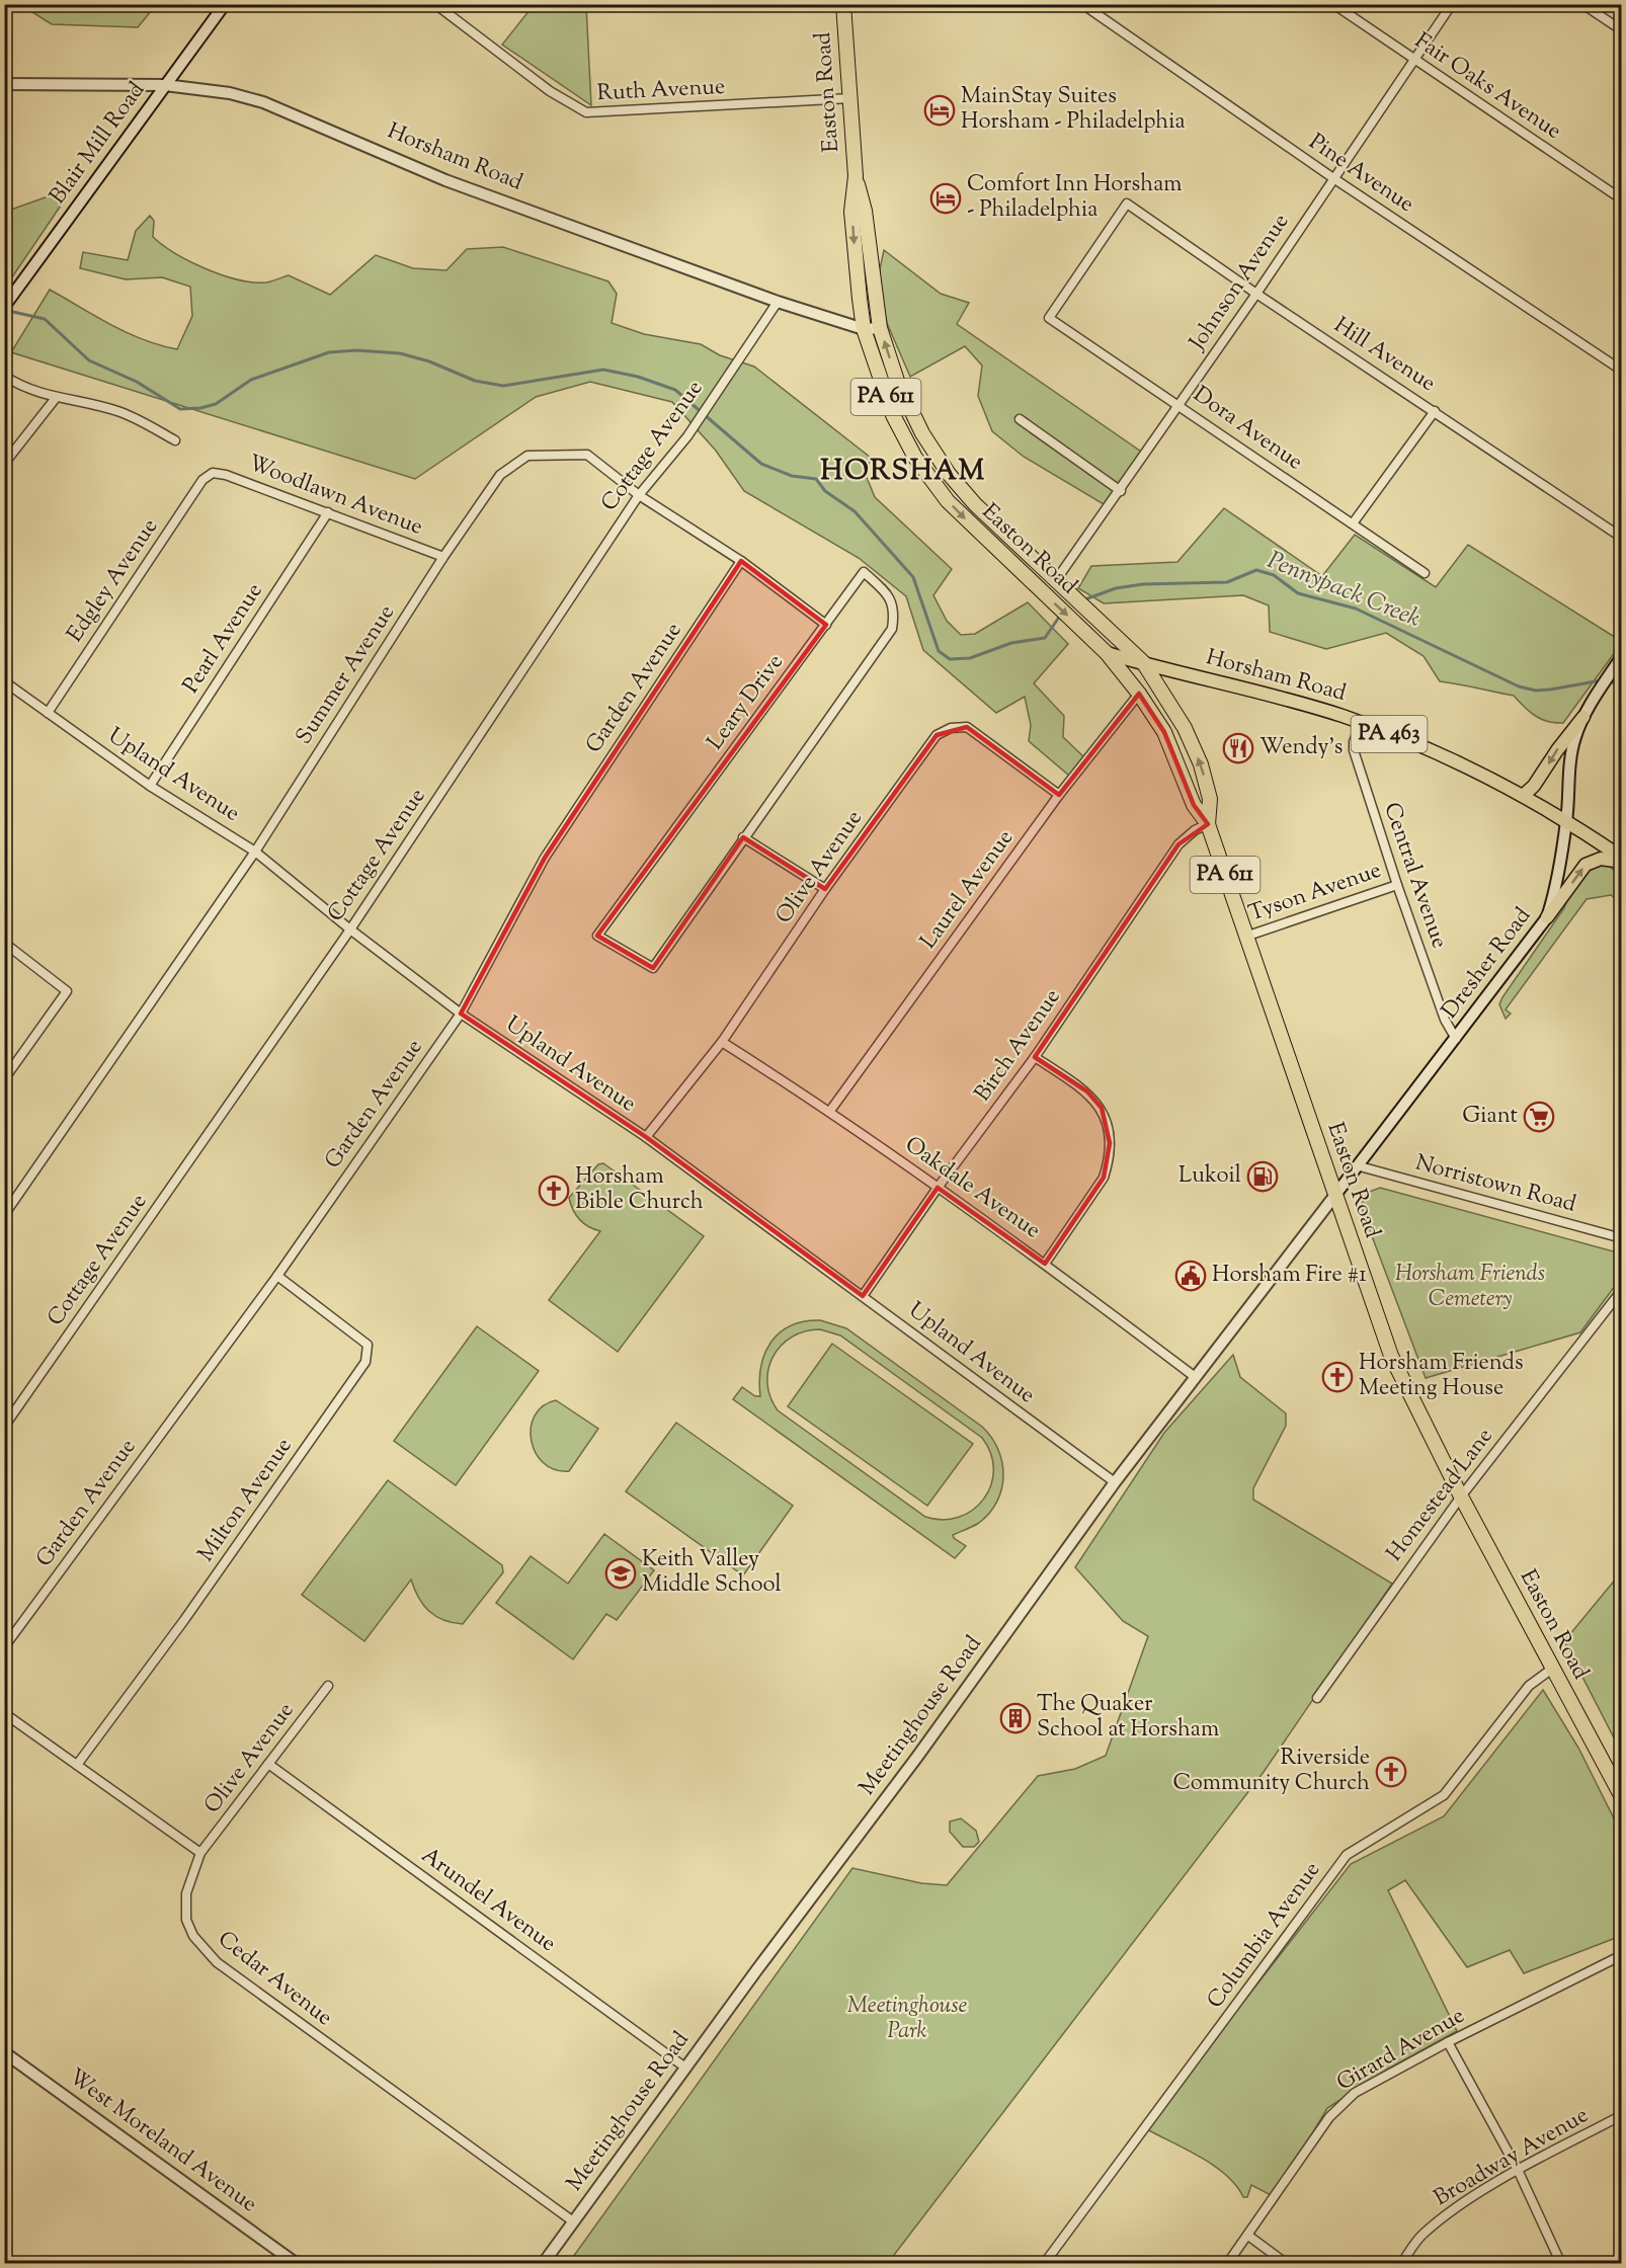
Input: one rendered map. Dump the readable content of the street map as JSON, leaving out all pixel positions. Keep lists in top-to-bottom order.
{
  "streets": {
    "highway": ["Easton Road", "PA 611"],
    "main road": ["Horsham Road", "PA 463"],
    "street": [
      "Fair Oaks Avenue",
      "Ruth Avenue",
      "Blair Mill Road",
      "Pine Avenue",
      "Johnson Avenue",
      "Hill Avenue",
      "Dora Avenue",
      "Cottage Avenue",
      "Woodlawn Avenue",
      "Edgley Avenue",
      "Pearl Avenue",
      "Summer Avenue",
      "Garden Avenue",
      "Leary Drive",
      "Upland Avenue",
      "Olive Avenue",
      "Central Avenue",
      "Laurel Avenue",
      "Tyson Avenue",
      "Dresher Road",
      "Birch Avenue",
      "Norristown Road",
      "Oakdale Avenue",
      "Homestead Lane",
      "Milton Avenue",
      "Meetinghouse Road",
      "Arundel Avenue",
      "Columbia Avenue",
      "Cedar Avenue",
      "Girard Avenue",
      "West Moreland Avenue",
      "Broadway Avenue"
    ]
  },
  "crossings": [
    ["Fair Oaks Avenue", "Johnson Avenue"],
    ["Ruth Avenue", "Easton Road"],
    ["Easton Road", "Horsham Road"],
    ["Easton Road", "Johnson Avenue"],
    ["Easton Road", "Laurel Avenue"],
    ["Easton Road", "Tyson Avenue"],
    ["Easton Road", "Dresher Road"],
    ["Easton Road", "Birch Avenue"],
    ["Easton Road", "Homestead Lane"],
    ["Easton Road", "Meetinghouse Road"],
    ["Easton Road", "Columbia Avenue"],
    ["Blair Mill Road", "Horsham Road"],
    ["Horsham Road", "Cottage Avenue"],
    ["Horsham Road", "Central Avenue"],
    ["Horsham Road", "Dresher Road"],
    ["Pine Avenue", "Johnson Avenue"],
    ["Johnson Avenue", "Hill Avenue"],
    ["Johnson Avenue", "Dora Avenue"],
    ["Hill Avenue", "Dora Avenue"],
    ["Cottage Avenue", "Summer Avenue"],
    ["Cottage Avenue", "Upland Avenue"],
    ["Woodlawn Avenue", "Edgley Avenue"],
    ["Woodlawn Avenue", "Pearl Avenue"],
    ["Woodlawn Avenue", "Summer Avenue"],
    ["Edgley Avenue", "Upland Avenue"],
    ["Pearl Avenue", "Upland Avenue"],
    ["Summer Avenue", "Garden Avenue"],
    ["Summer Avenue", "Leary Drive"],
    ["Summer Avenue", "Upland Avenue"],
    ["Garden Avenue", "Upland Avenue"],
    ["Garden Avenue", "Milton Avenue"],
    ["Upland Avenue", "Olive Avenue"],
    ["Upland Avenue", "Birch Avenue"],
    ["Upland Avenue", "Meetinghouse Road"],
    ["Olive Avenue", "Laurel Avenue"],
    ["Olive Avenue", "Oakdale Avenue"],
    ["Olive Avenue", "Arundel Avenue"],
    ["Olive Avenue", "Cedar Avenue"],
    ["Central Avenue", "Tyson Avenue"],
    ["Central Avenue", "Dresher Road"],
    ["Laurel Avenue", "Oakdale Avenue"],
    ["Dresher Road", "Norristown Road"],
    ["Dresher Road", "Meetinghouse Road"],
    ["Birch Avenue", "Oakdale Avenue"],
    ["Oakdale Avenue", "Meetinghouse Road"],
    ["Meetinghouse Road", "Arundel Avenue"],
    ["Meetinghouse Road", "Cedar Avenue"]
  ],
  "districts": ["HORSHAM"],
  "water": ["Pennypack Creek"],
  "parks": ["Horsham Friends Cemetery", "Meetinghouse Park"],
  "places": {
    "hotel": ["MainStay Suites Horsham - Philadelphia", "Comfort Inn Horsham - Philadelphia"],
    "restaurant": ["Wendy's"],
    "supermarket": ["Giant"],
    "fuel station": ["Lukoil"],
    "church": ["Horsham Bible Church", "Horsham Friends Meeting House", "Riverside Community Church"],
    "public building": ["Horsham Fire #1"],
    "school or university": ["Keith Valley Middle School"],
    "building": ["The Quaker School at Horsham"]
  }
}
